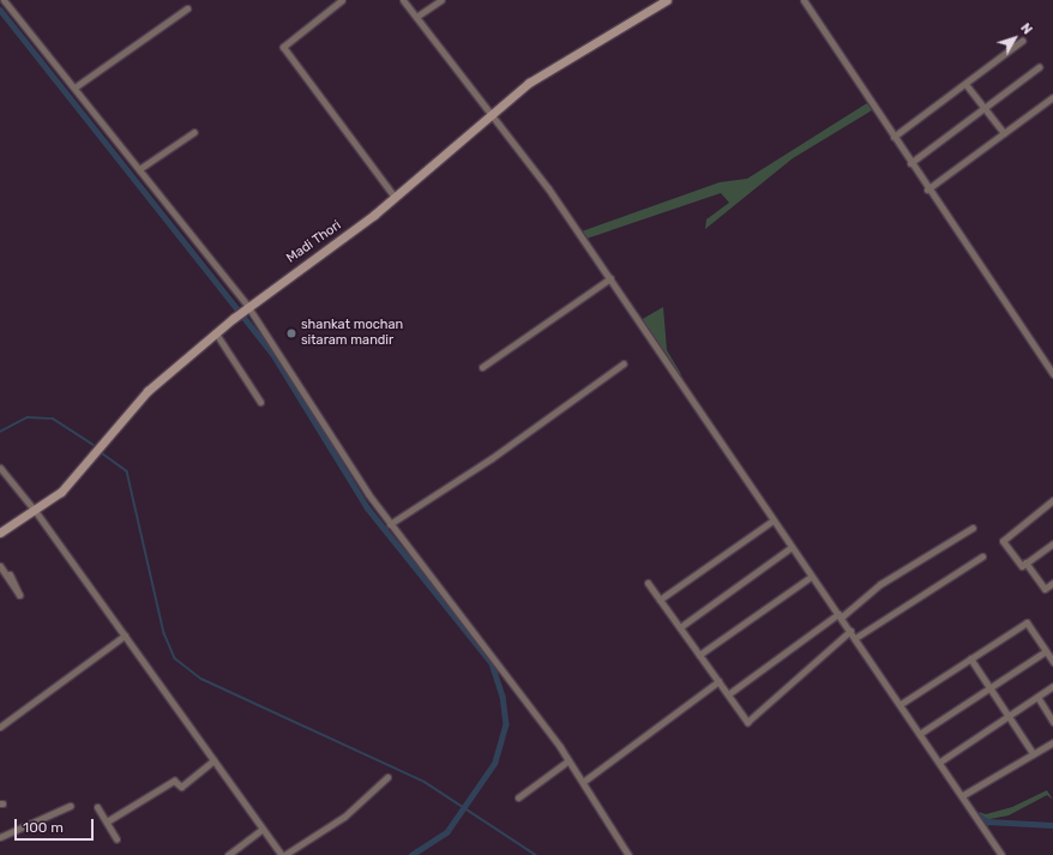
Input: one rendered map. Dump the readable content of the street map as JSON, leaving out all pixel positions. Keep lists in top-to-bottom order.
{
  "streets": {
    "main road": ["Madi Thori"]
  },
  "places": ["shankat mochan sitaram mandir"],
  "scale_bar": "100 m",
  "north": "top right"
}
